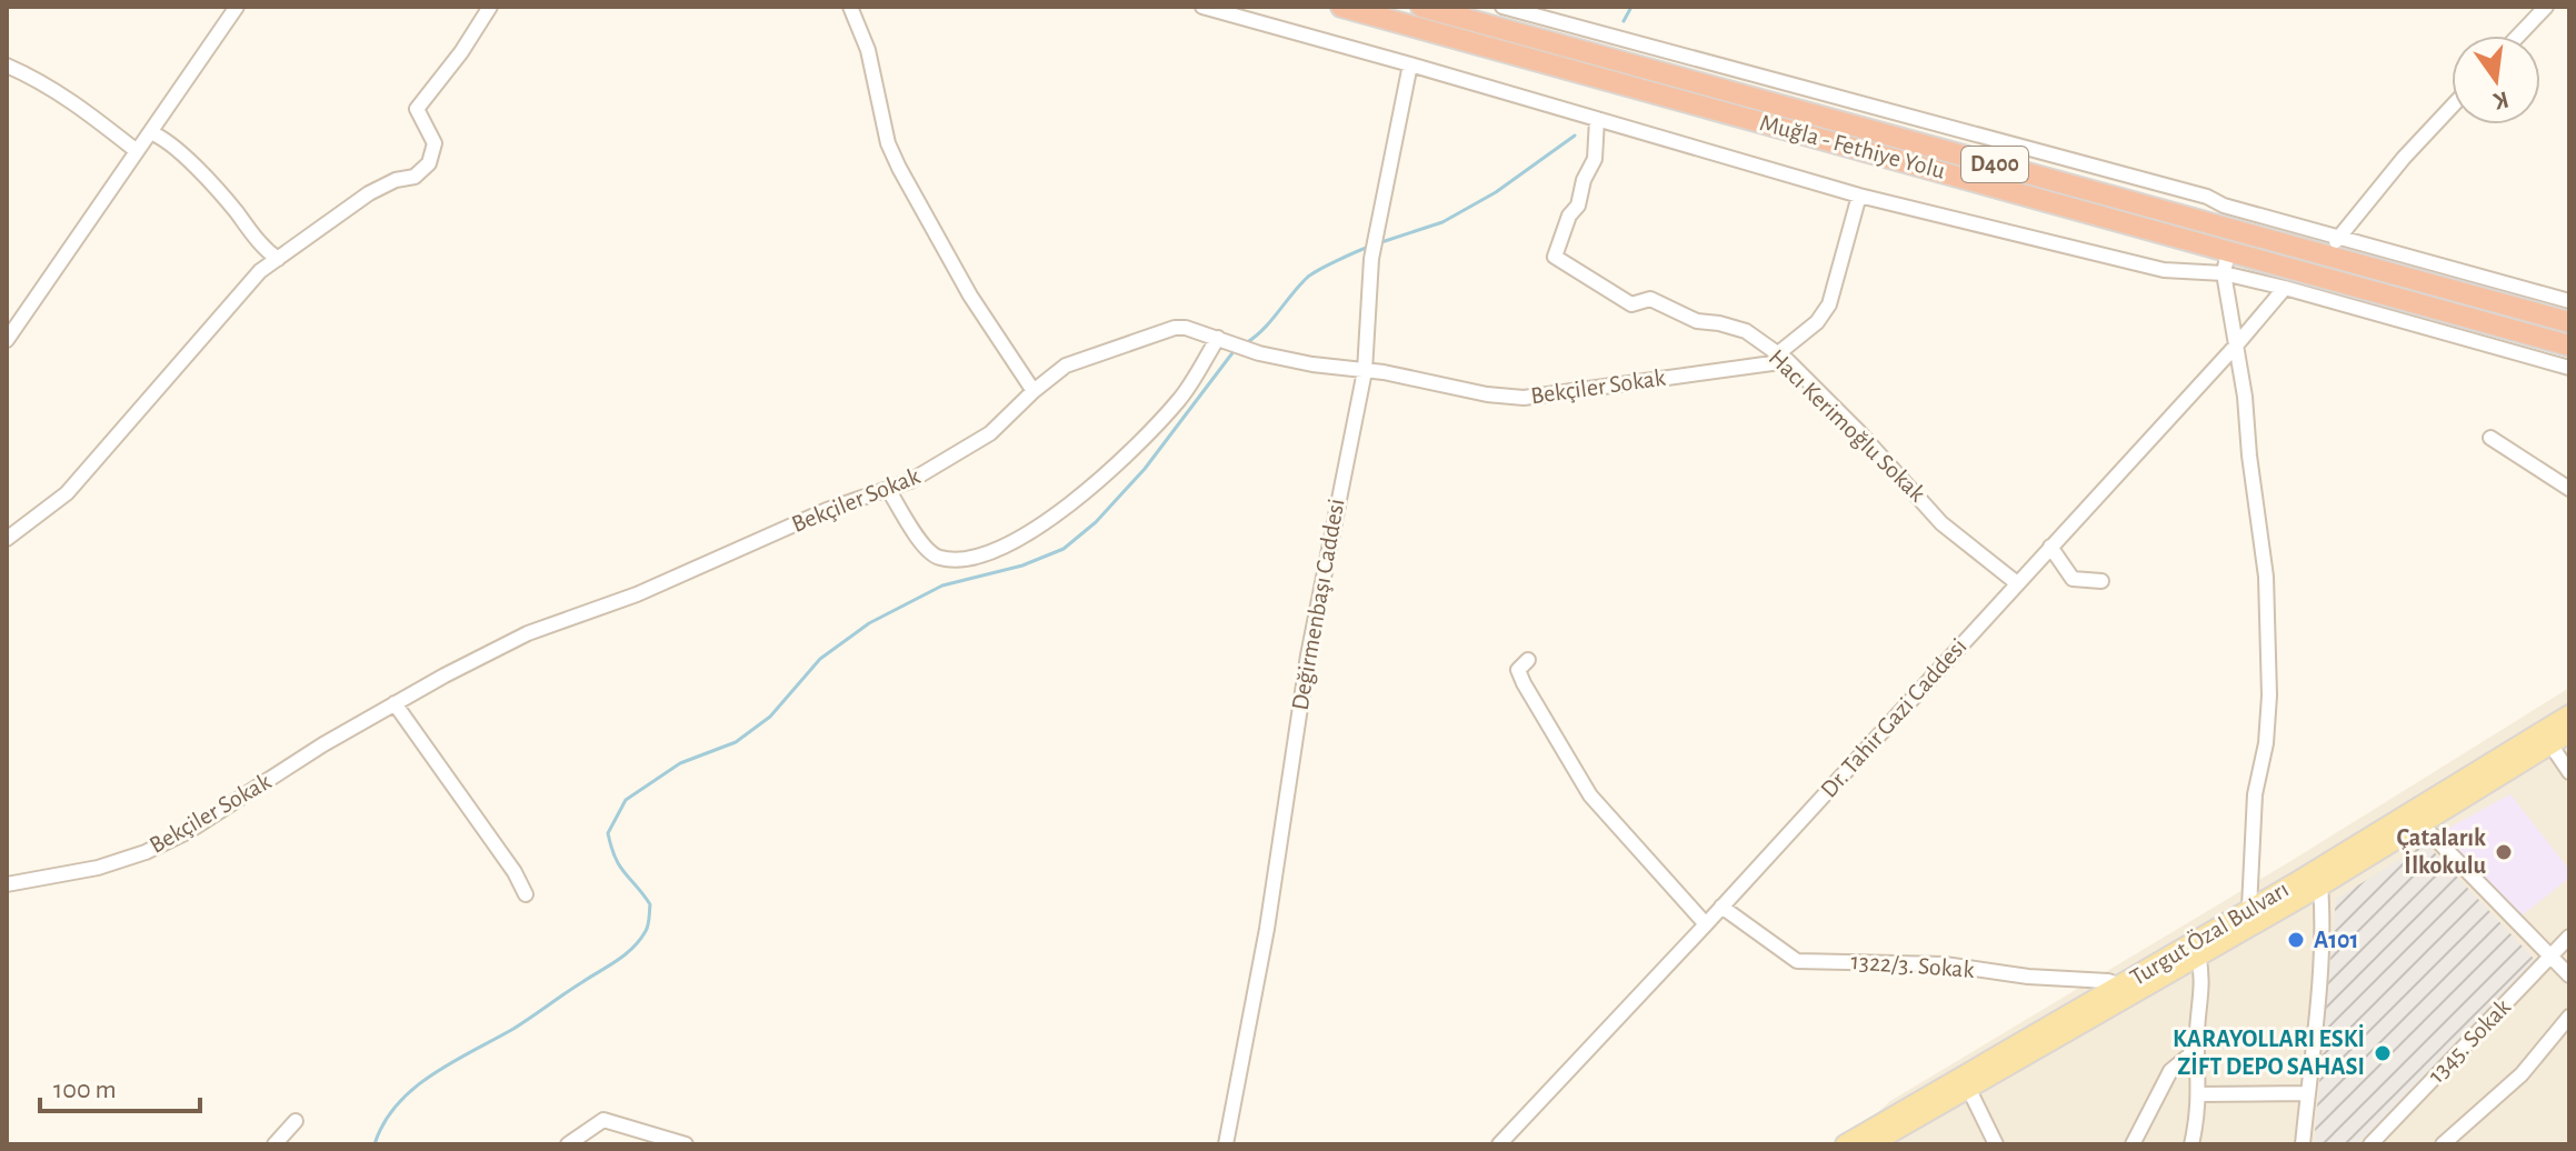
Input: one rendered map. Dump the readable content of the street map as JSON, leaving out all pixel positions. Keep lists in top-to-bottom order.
{
  "streets": {
    "highway": ["Muğla - Fethiye Yolu", "D400"],
    "main road": ["Turgut Özal Bulvarı"],
    "street": [
      "Bekçiler Sokak",
      "Hacı Kerimoğlu Sokak",
      "Değirmenbaşı Caddesi",
      "Dr. Tahir Gazi Caddesi",
      "1322/3. Sokak",
      "1345. Sokak"
    ]
  },
  "crossings": [
    ["Bekçiler Sokak", "Hacı Kerimoğlu Sokak"],
    ["Bekçiler Sokak", "Değirmenbaşı Caddesi"],
    ["Hacı Kerimoğlu Sokak", "Dr. Tahir Gazi Caddesi"],
    ["Dr. Tahir Gazi Caddesi", "1322/3. Sokak"],
    ["Turgut Özal Bulvarı", "1322/3. Sokak"]
  ],
  "places": ["Çatalarık İlkokulu", "A101", "KARAYOLLARI ESKİ ZİFT DEPO SAHASI"],
  "scale_bar": "100 m",
  "north": "bottom"
}
